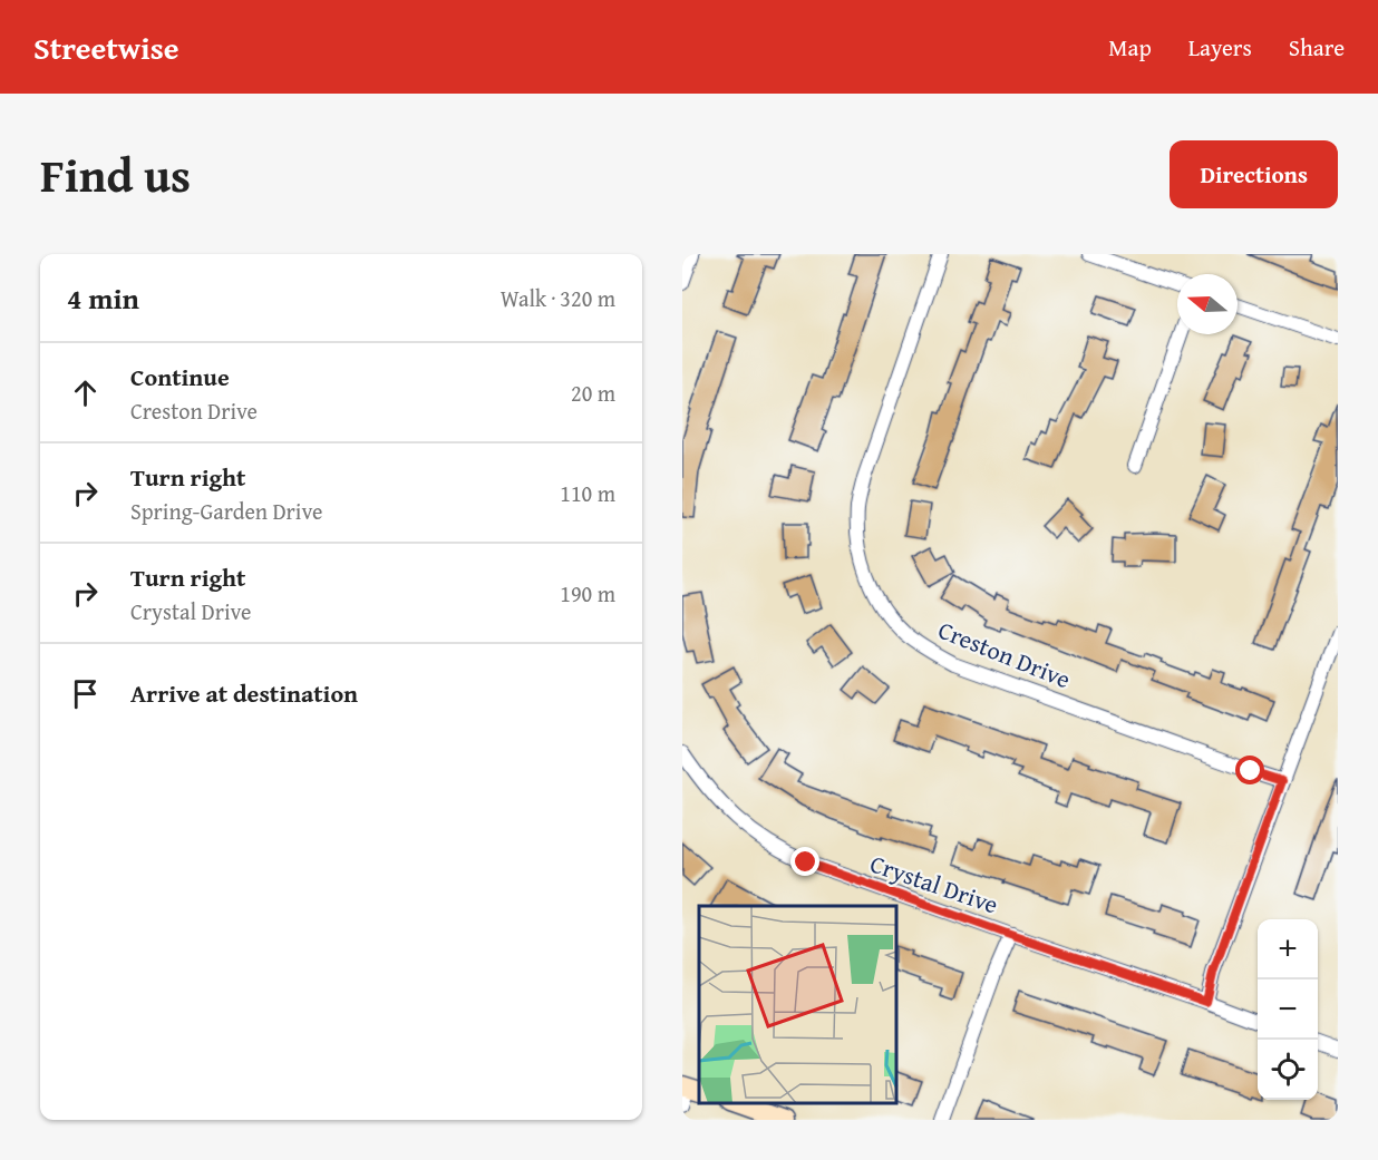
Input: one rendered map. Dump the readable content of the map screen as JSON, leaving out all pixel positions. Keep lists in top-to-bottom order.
{
  "streets": {
    "street": ["Creston Drive", "Crystal Drive"]
  },
  "north": "left",
  "page": {
    "header": "Streetwise",
    "nav": ["Map", "Layers", "Share"],
    "title": "Find us",
    "buttons": "Directions",
    "heading": ["4 min", "Walk · 320 m"],
    "list": [
      ["Continue", "Creston Drive", "20 m"],
      ["Turn right", "Spring-Garden Drive", "110 m"],
      ["Turn right", "Crystal Drive", "190 m"],
      "Arrive at destination"
    ],
    "map_buttons": ["+", "−"]
  }
}
